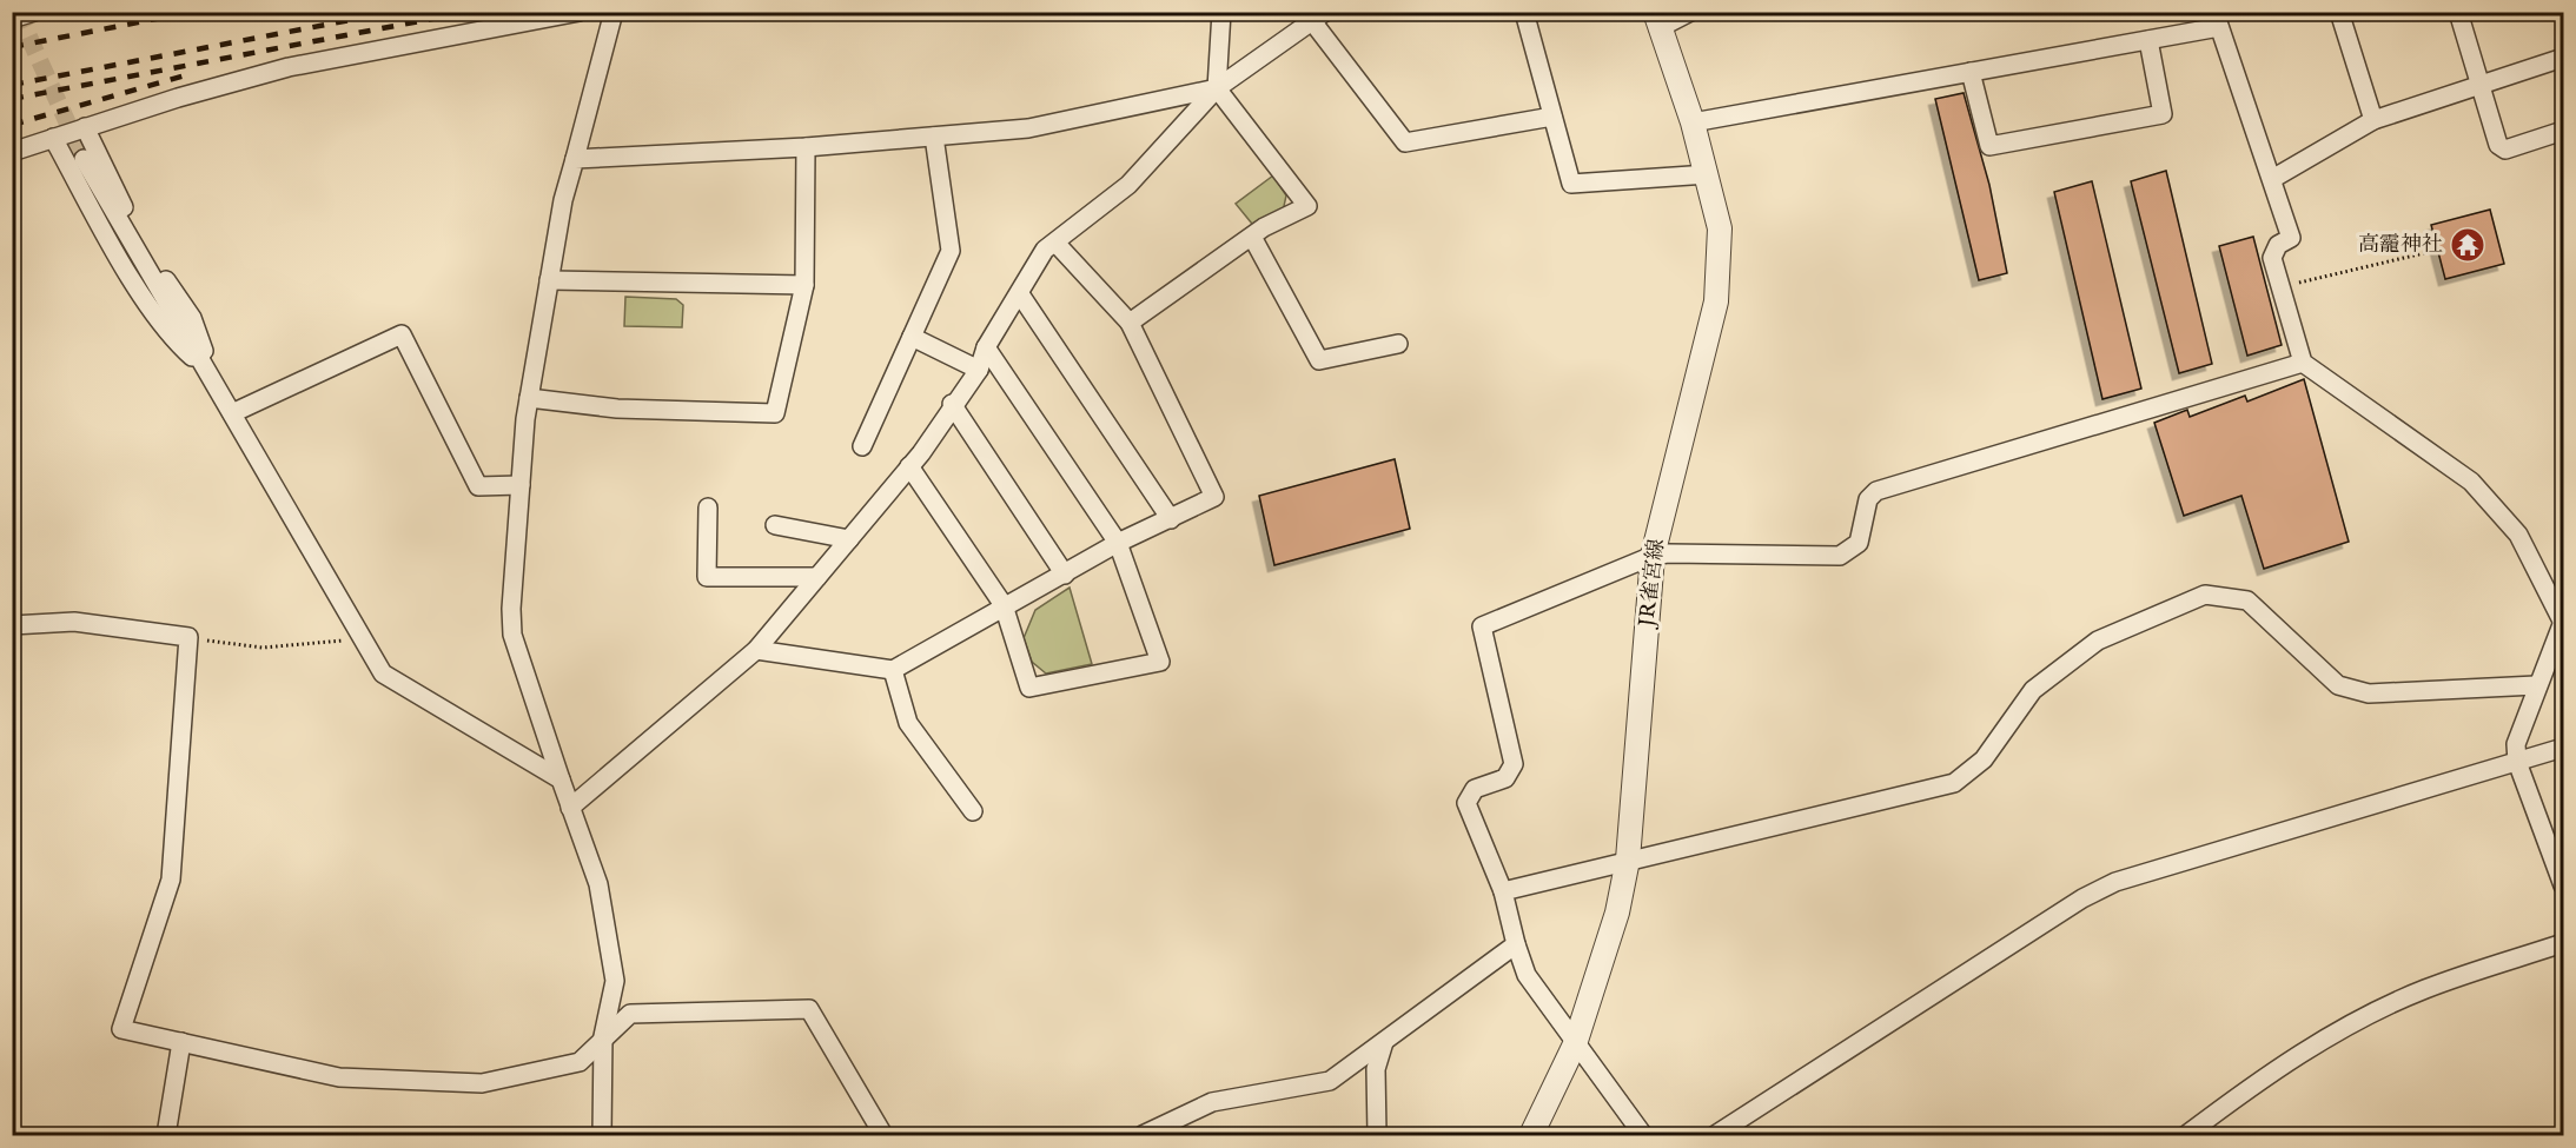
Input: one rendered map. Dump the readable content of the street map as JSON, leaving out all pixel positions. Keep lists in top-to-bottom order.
{
  "streets": {
    "street": ["JR雀宮線"]
  },
  "places": {
    "temple": ["高靇神社"]
  }
}
